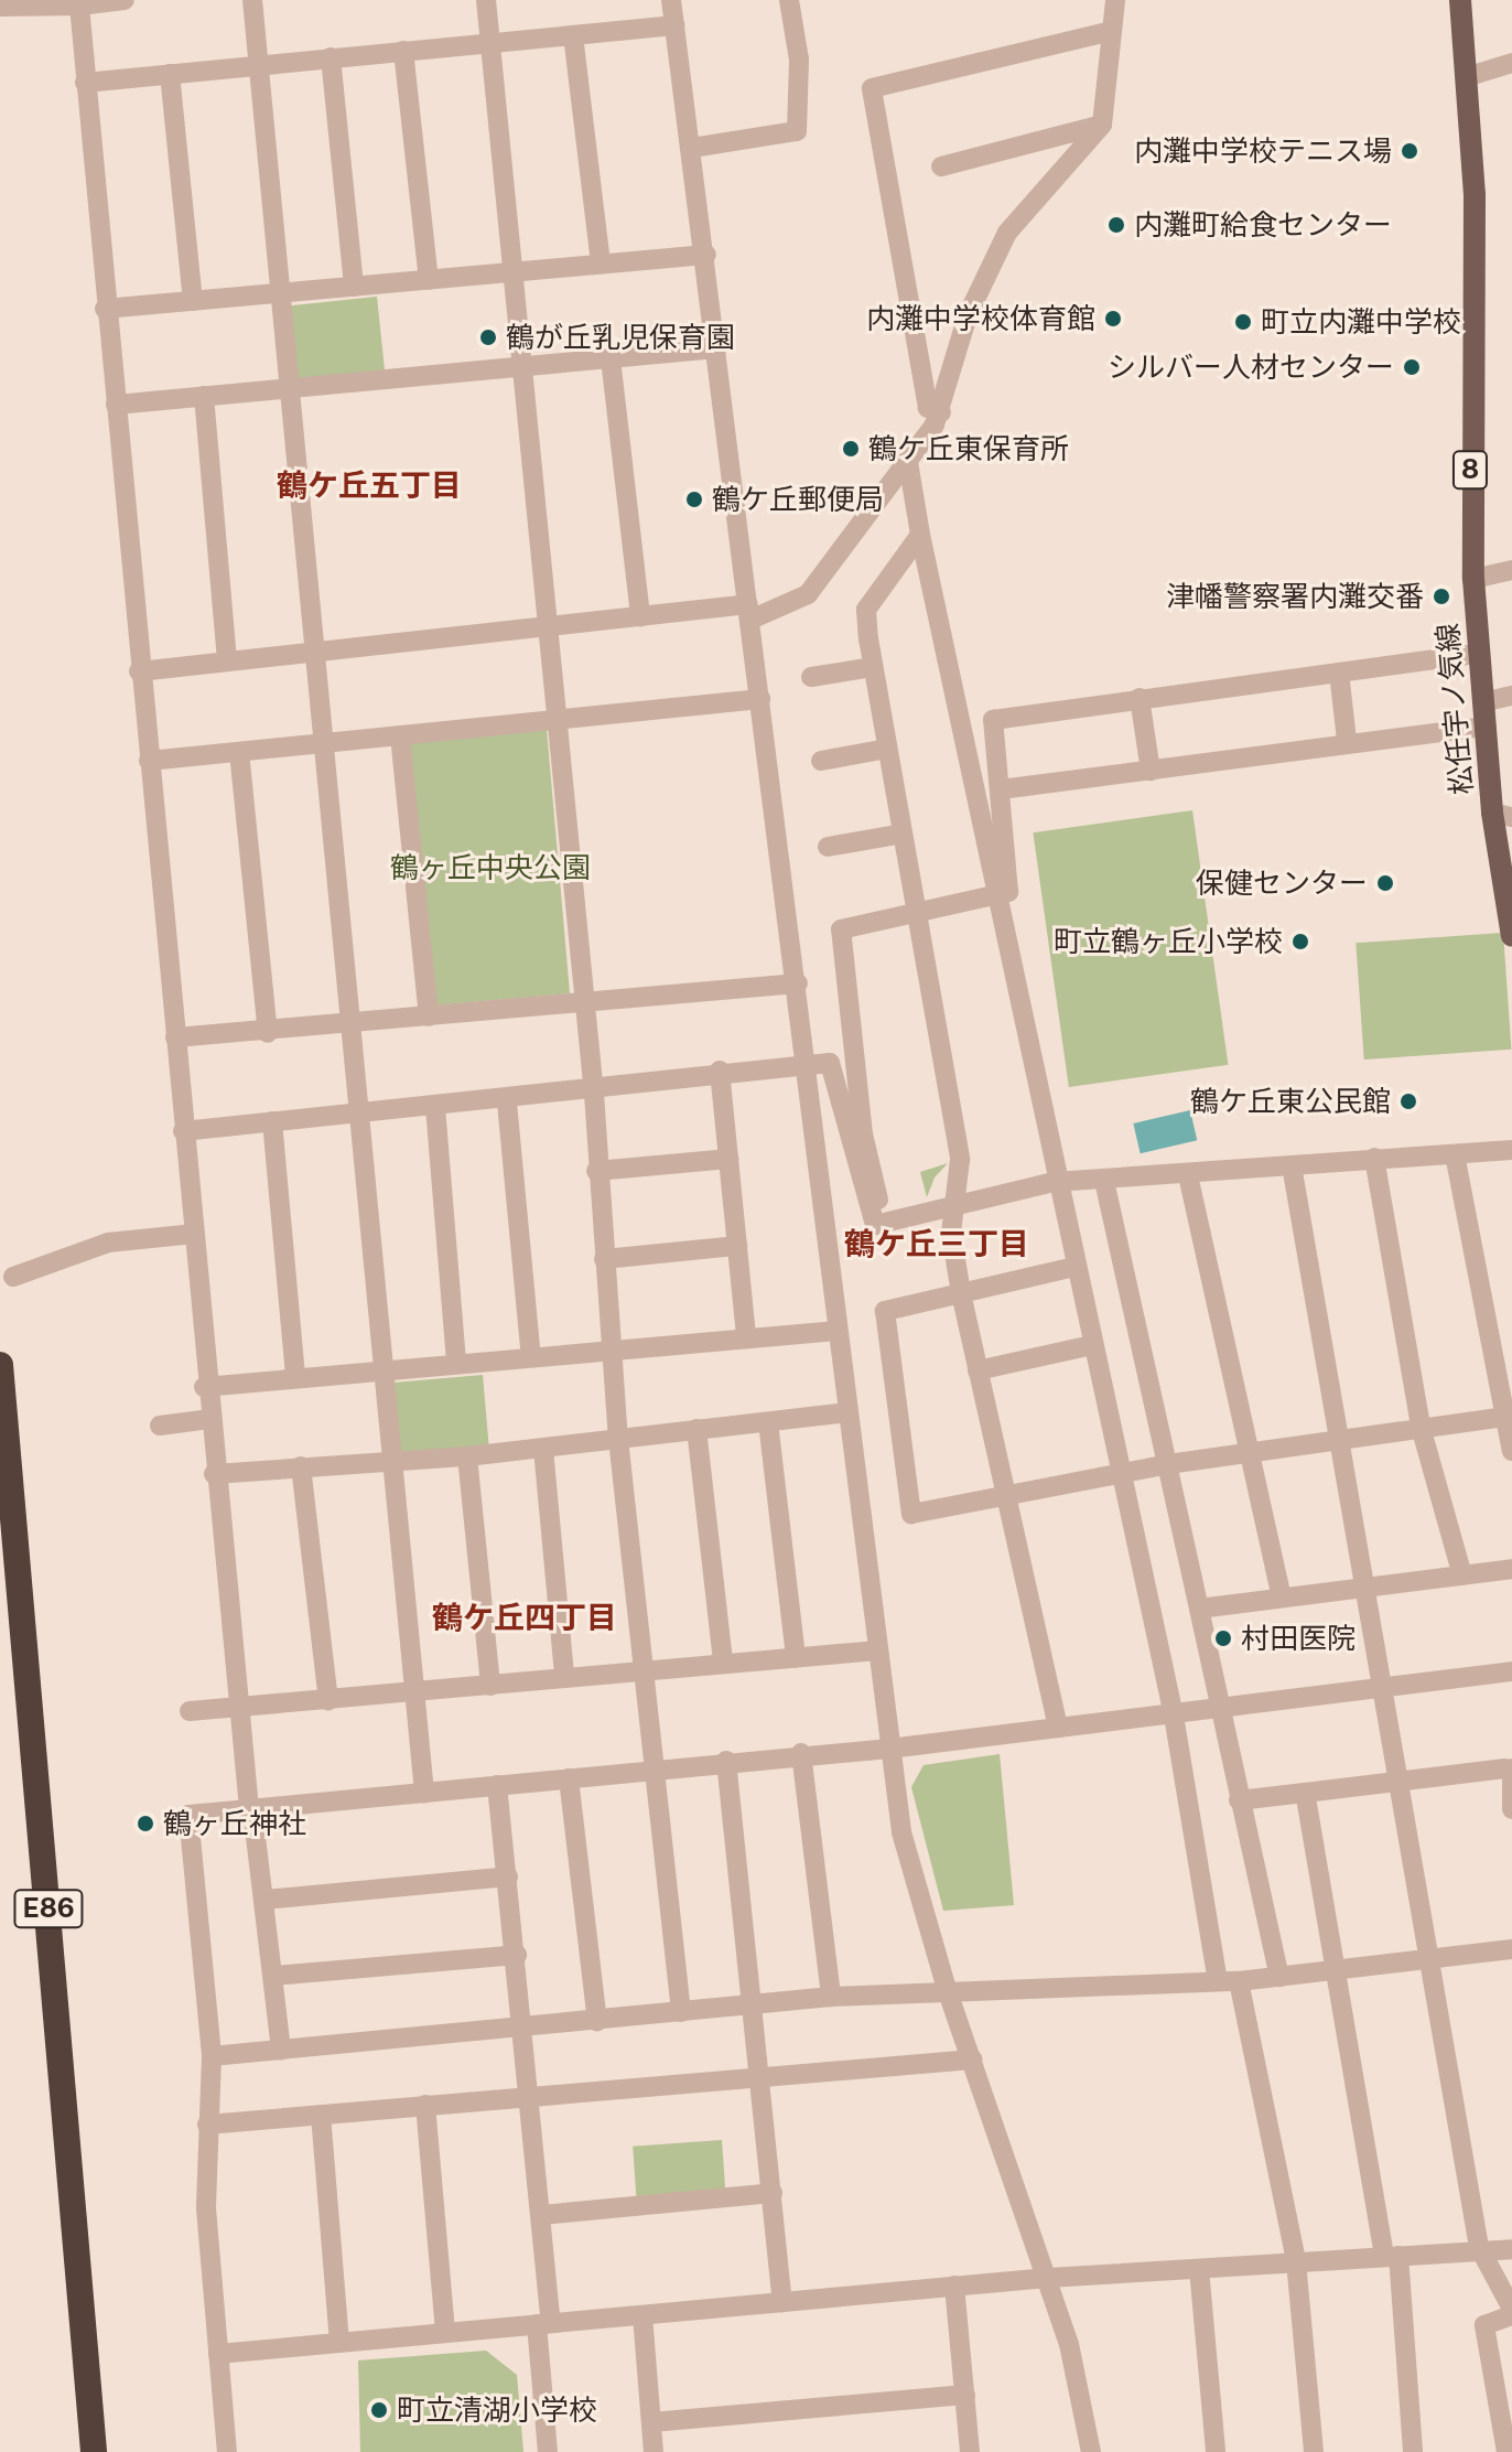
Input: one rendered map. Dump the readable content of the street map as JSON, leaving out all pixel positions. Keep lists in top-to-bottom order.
{
  "streets": {
    "highway": ["E86"],
    "main road": ["8", "松任宇ノ気線"]
  },
  "districts": ["鶴ケ丘五丁目", "鶴ケ丘三丁目", "鶴ケ丘四丁目"],
  "parks": ["鶴ヶ丘中央公園"],
  "places": [
    "内灘中学校テニス場",
    "内灘町給食センター",
    "内灘中学校体育館",
    "町立内灘中学校",
    "鶴が丘乳児保育園",
    "シルバー人材センター",
    "鶴ケ丘東保育所",
    "鶴ケ丘郵便局",
    "津幡警察署内灘交番",
    "保健センター",
    "町立鶴ヶ丘小学校",
    "鶴ケ丘東公民館",
    "村田医院",
    "鶴ヶ丘神社",
    "町立清湖小学校"
  ]
}
